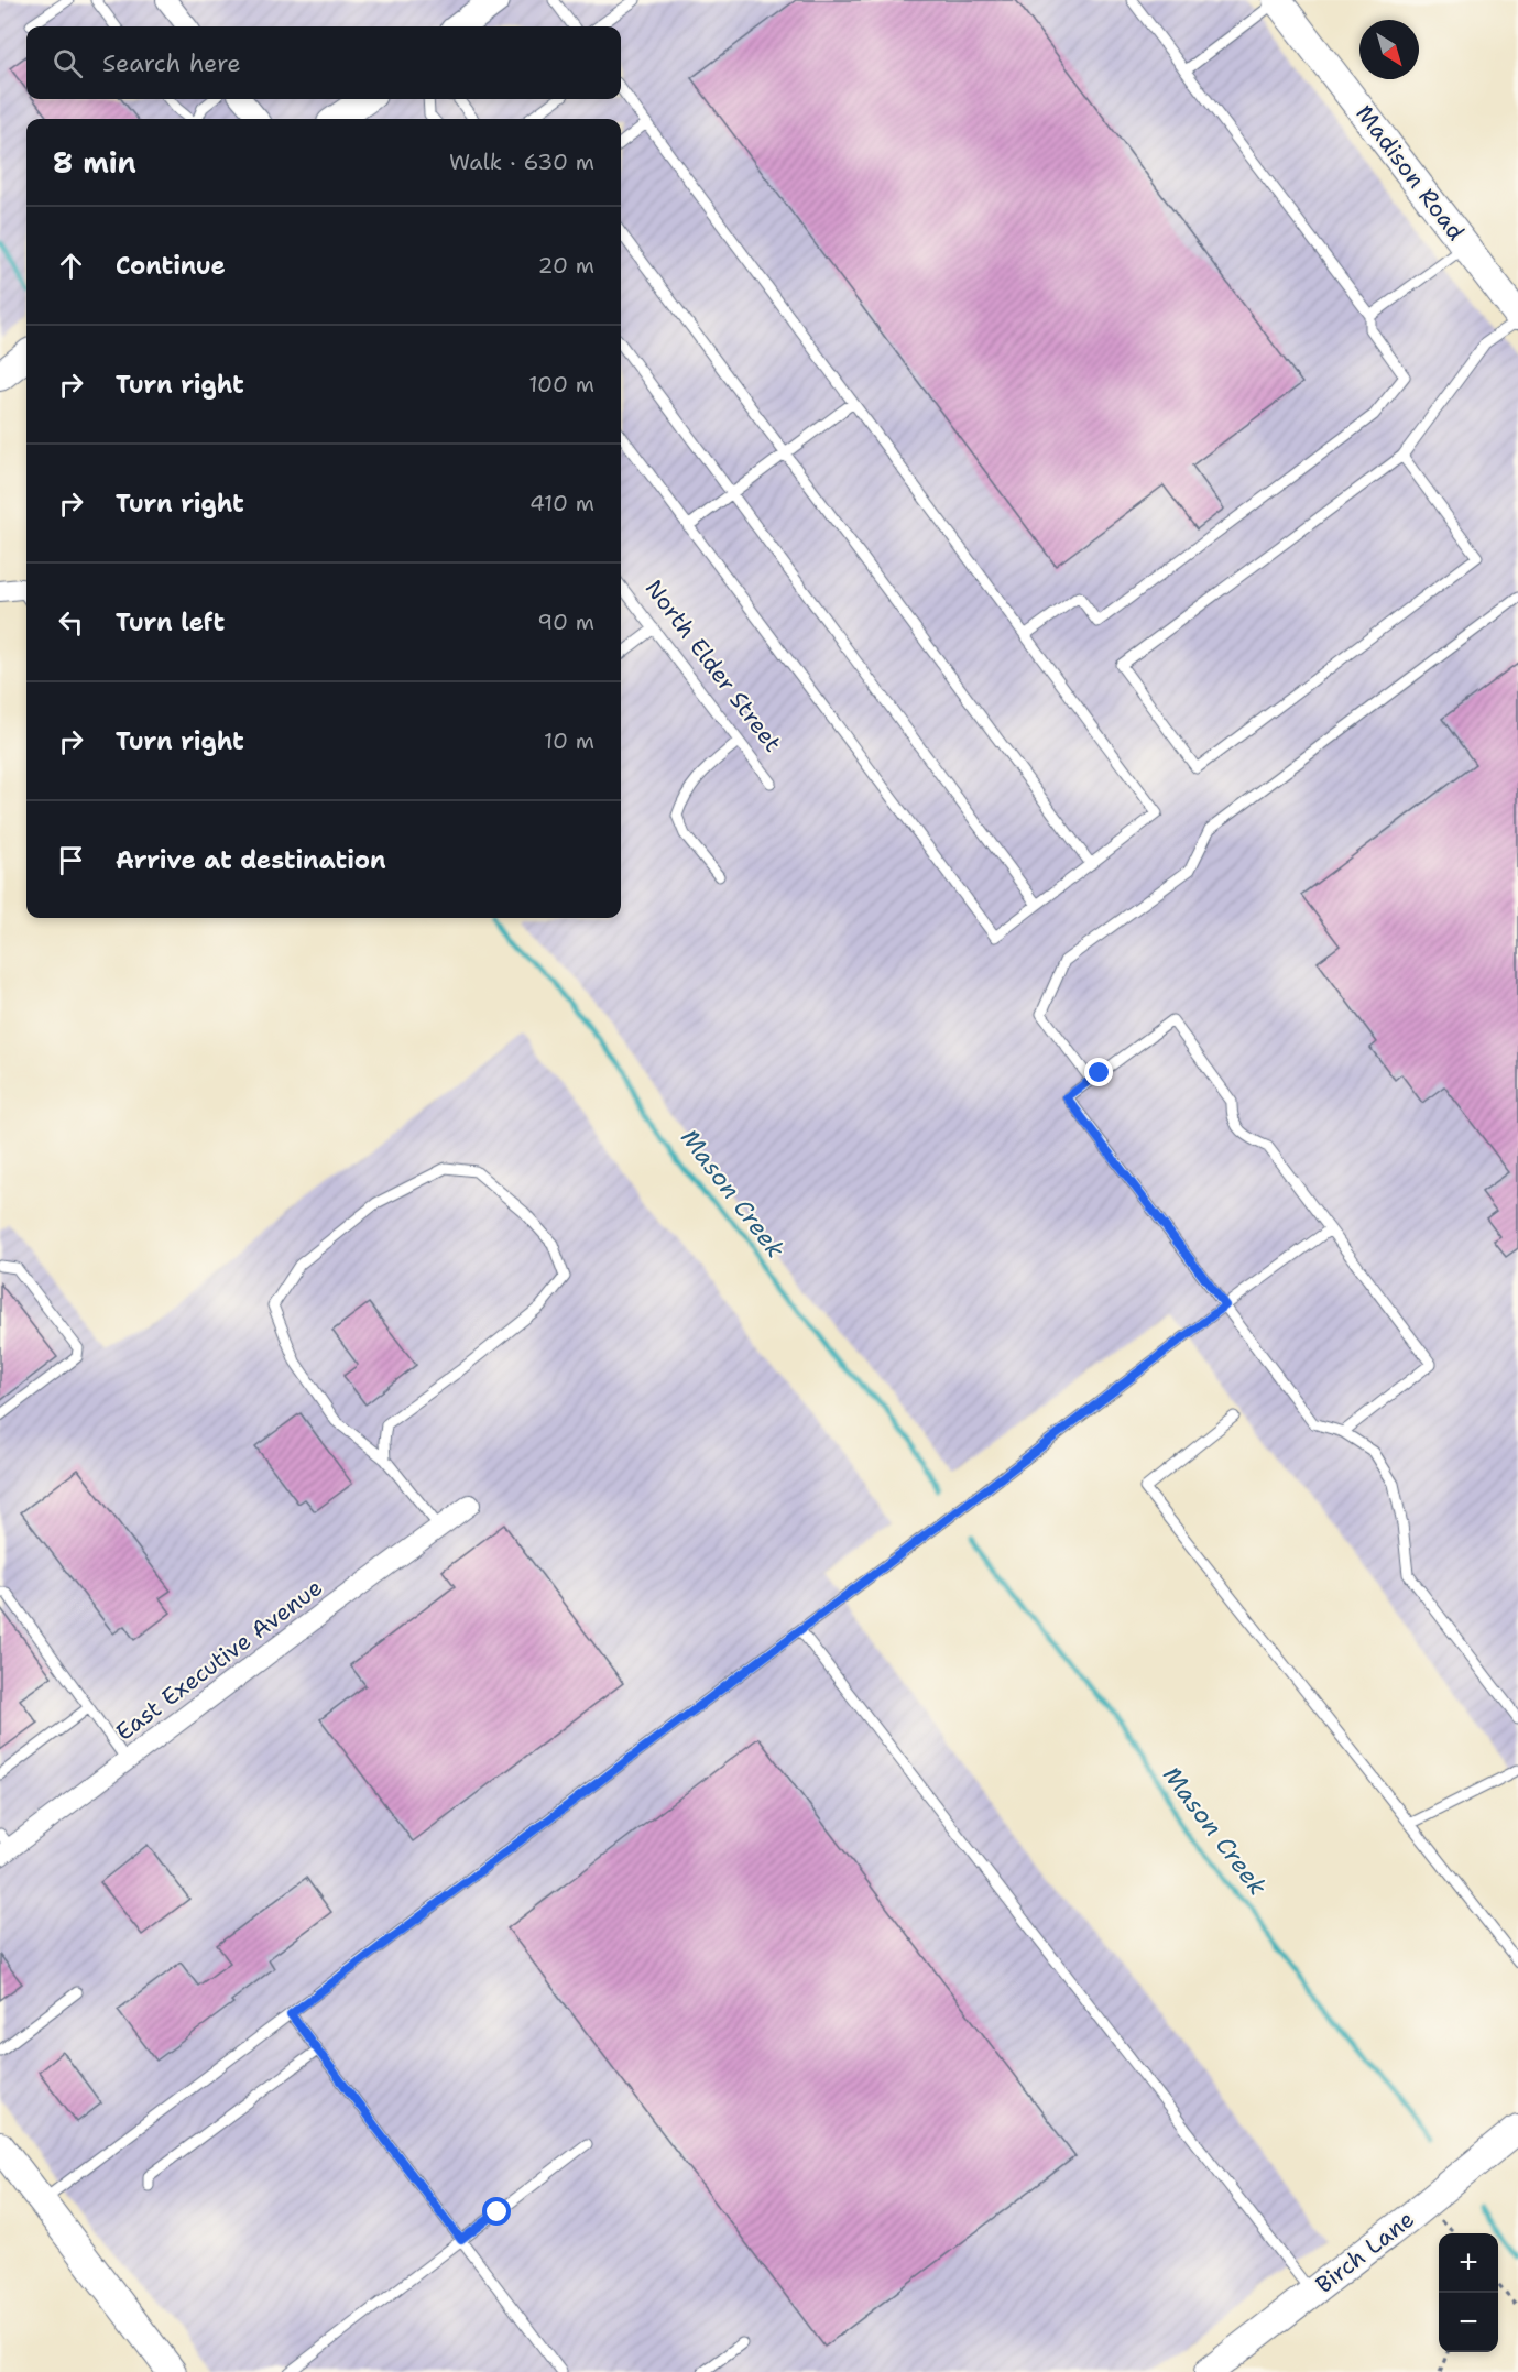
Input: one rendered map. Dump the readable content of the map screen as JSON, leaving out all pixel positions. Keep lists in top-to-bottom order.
{
  "streets": {
    "street": ["Madison Road", "East Executive Avenue", "Birch Lane"],
    "lane": ["North Elder Street"]
  },
  "water": ["Mason Creek"],
  "north": "bottom right",
  "page": {
    "search": "Search here",
    "heading": ["8 min", "Walk · 630 m"],
    "list": [
      ["Continue", "20 m"],
      ["Turn right", "100 m"],
      ["Turn right", "410 m"],
      ["Turn left", "90 m"],
      ["Turn right", "10 m"],
      "Arrive at destination"
    ],
    "map_buttons": ["+", "−"]
  }
}
